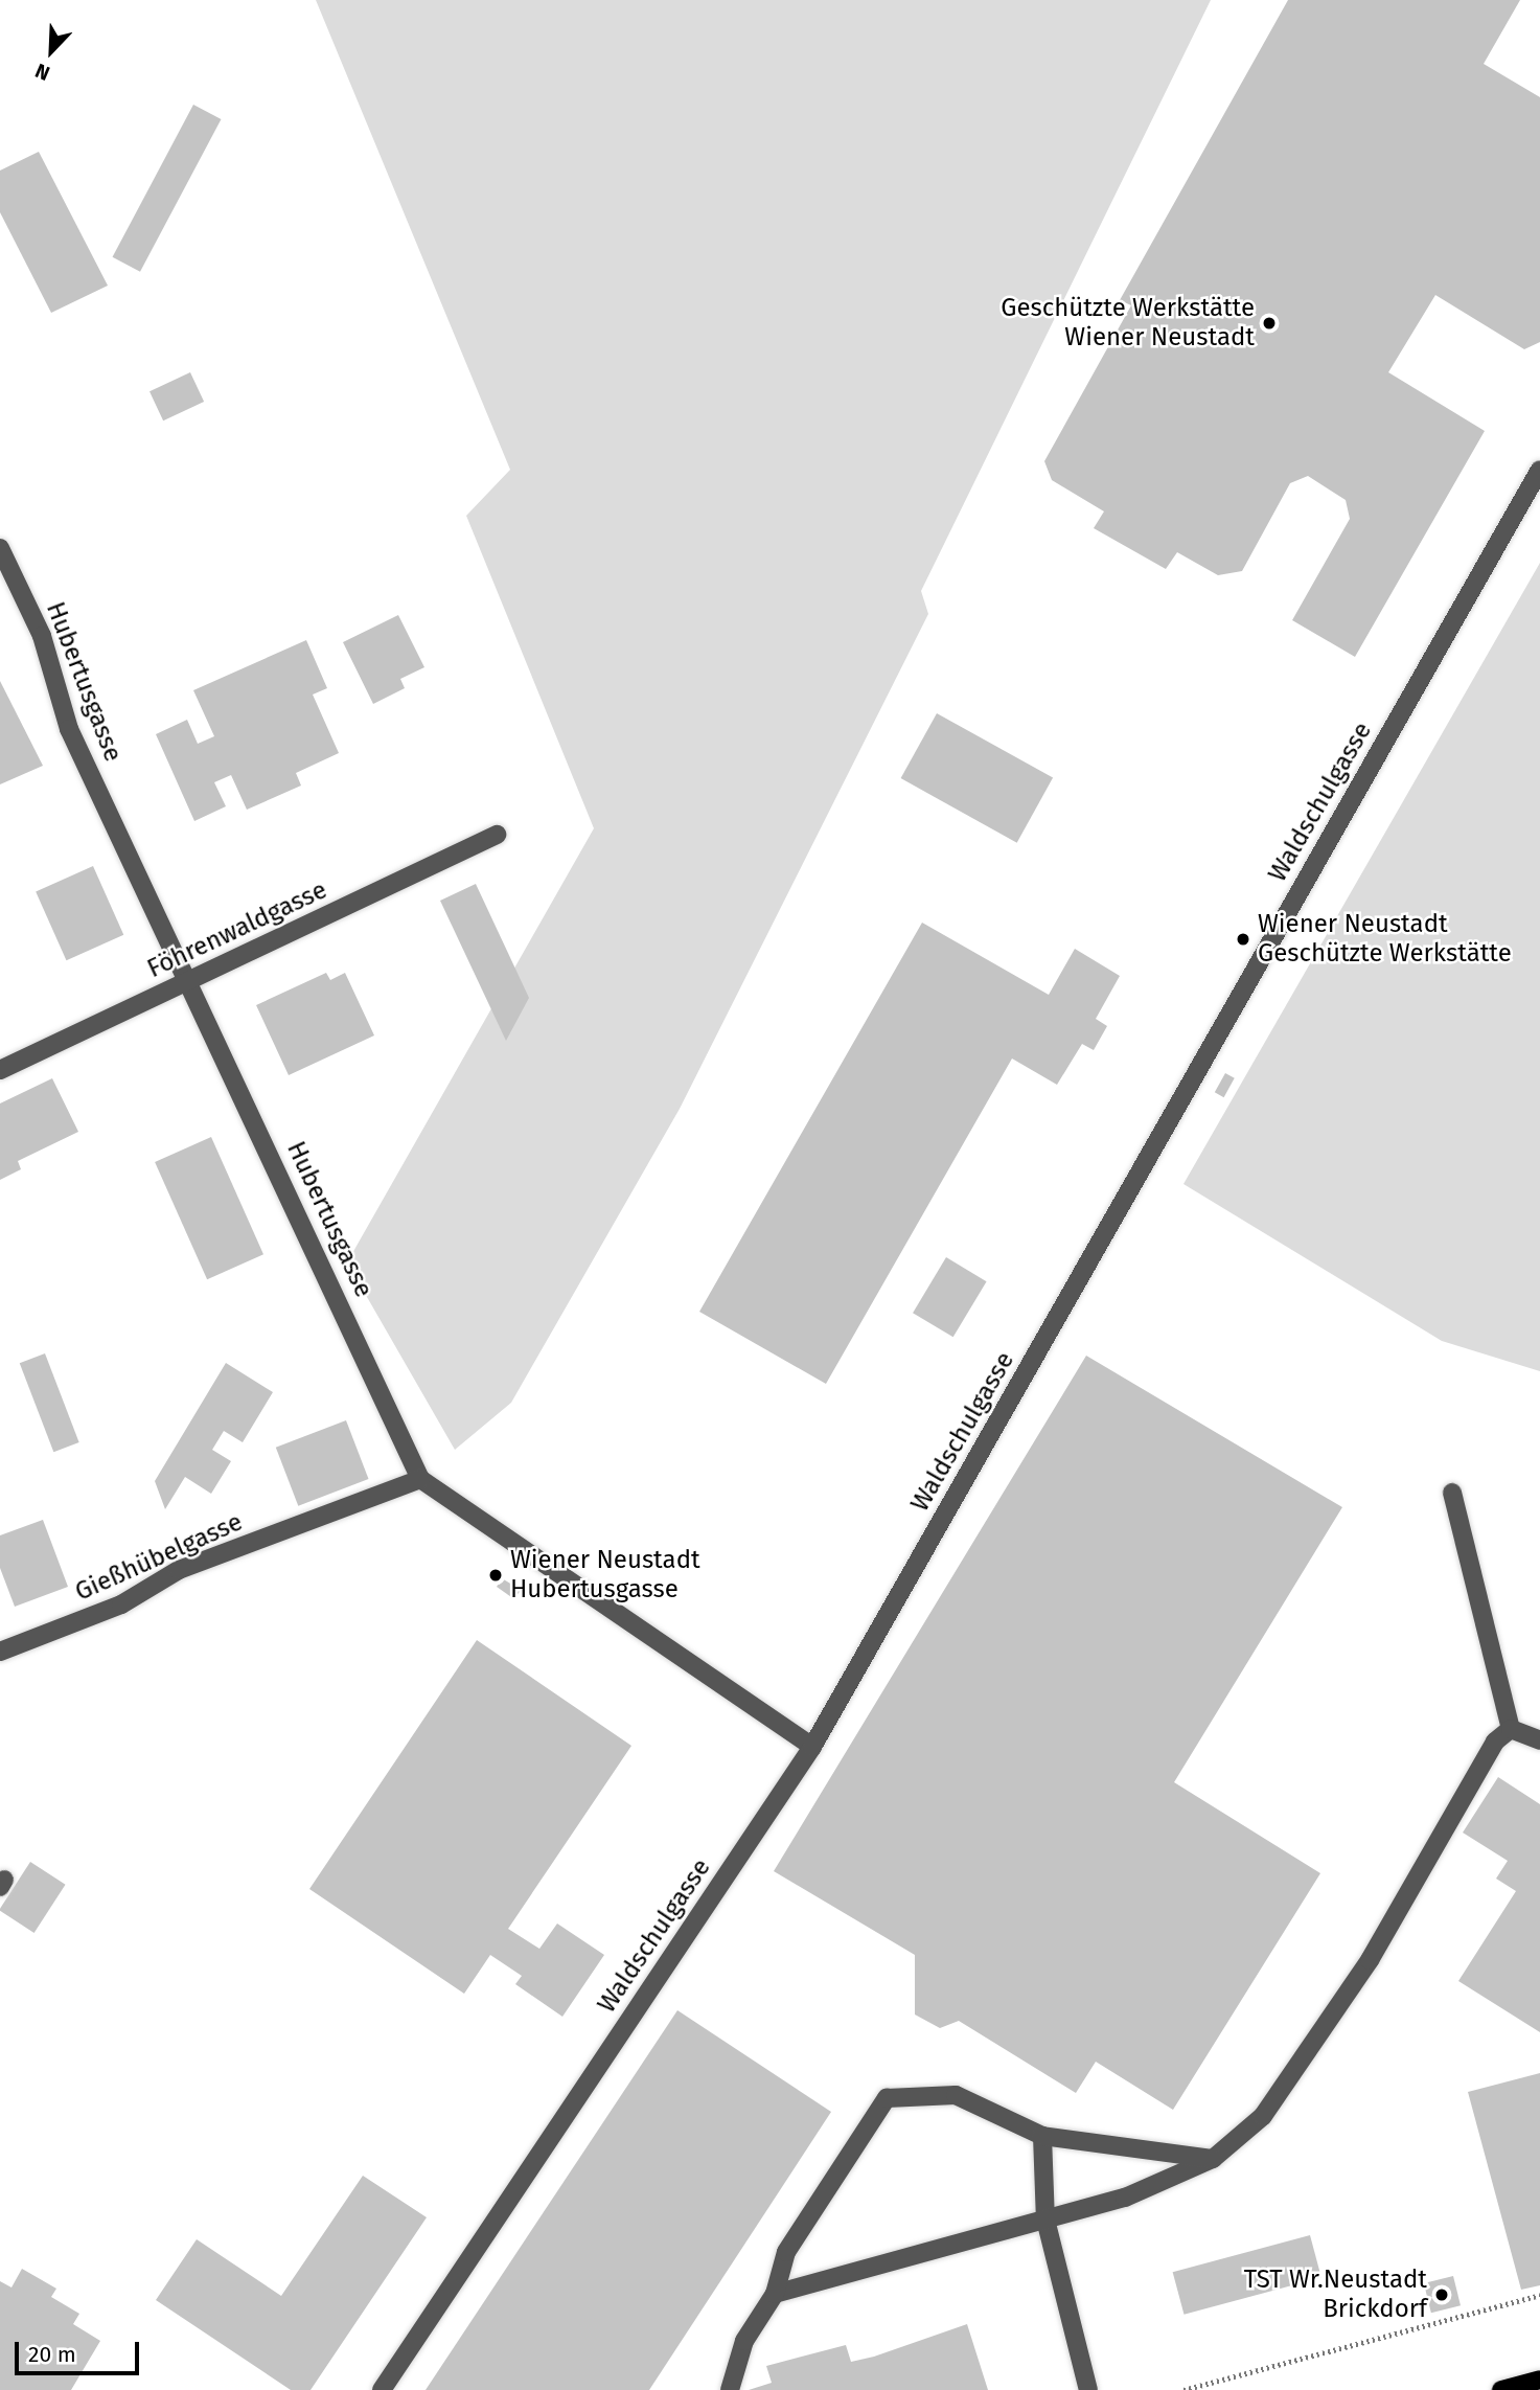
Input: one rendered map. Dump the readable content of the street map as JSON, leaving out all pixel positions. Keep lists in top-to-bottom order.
{
  "streets": {
    "street": [
      "Hubertusgasse",
      "Waldschulgasse",
      "Föhrenwaldgasse",
      "Gießhübelgasse"
    ]
  },
  "crossings": [
    ["Hubertusgasse", "Föhrenwaldgasse"],
    ["Hubertusgasse", "Gießhübelgasse"]
  ],
  "places": [
    "Geschützte Werkstätte Wiener Neustadt",
    "Wiener Neustadt Geschützte Werkstätte",
    "Wiener Neustadt Hubertusgasse",
    "TST Wr.Neustadt Brickdorf"
  ],
  "scale_bar": "20 m",
  "north": "bottom left"
}
